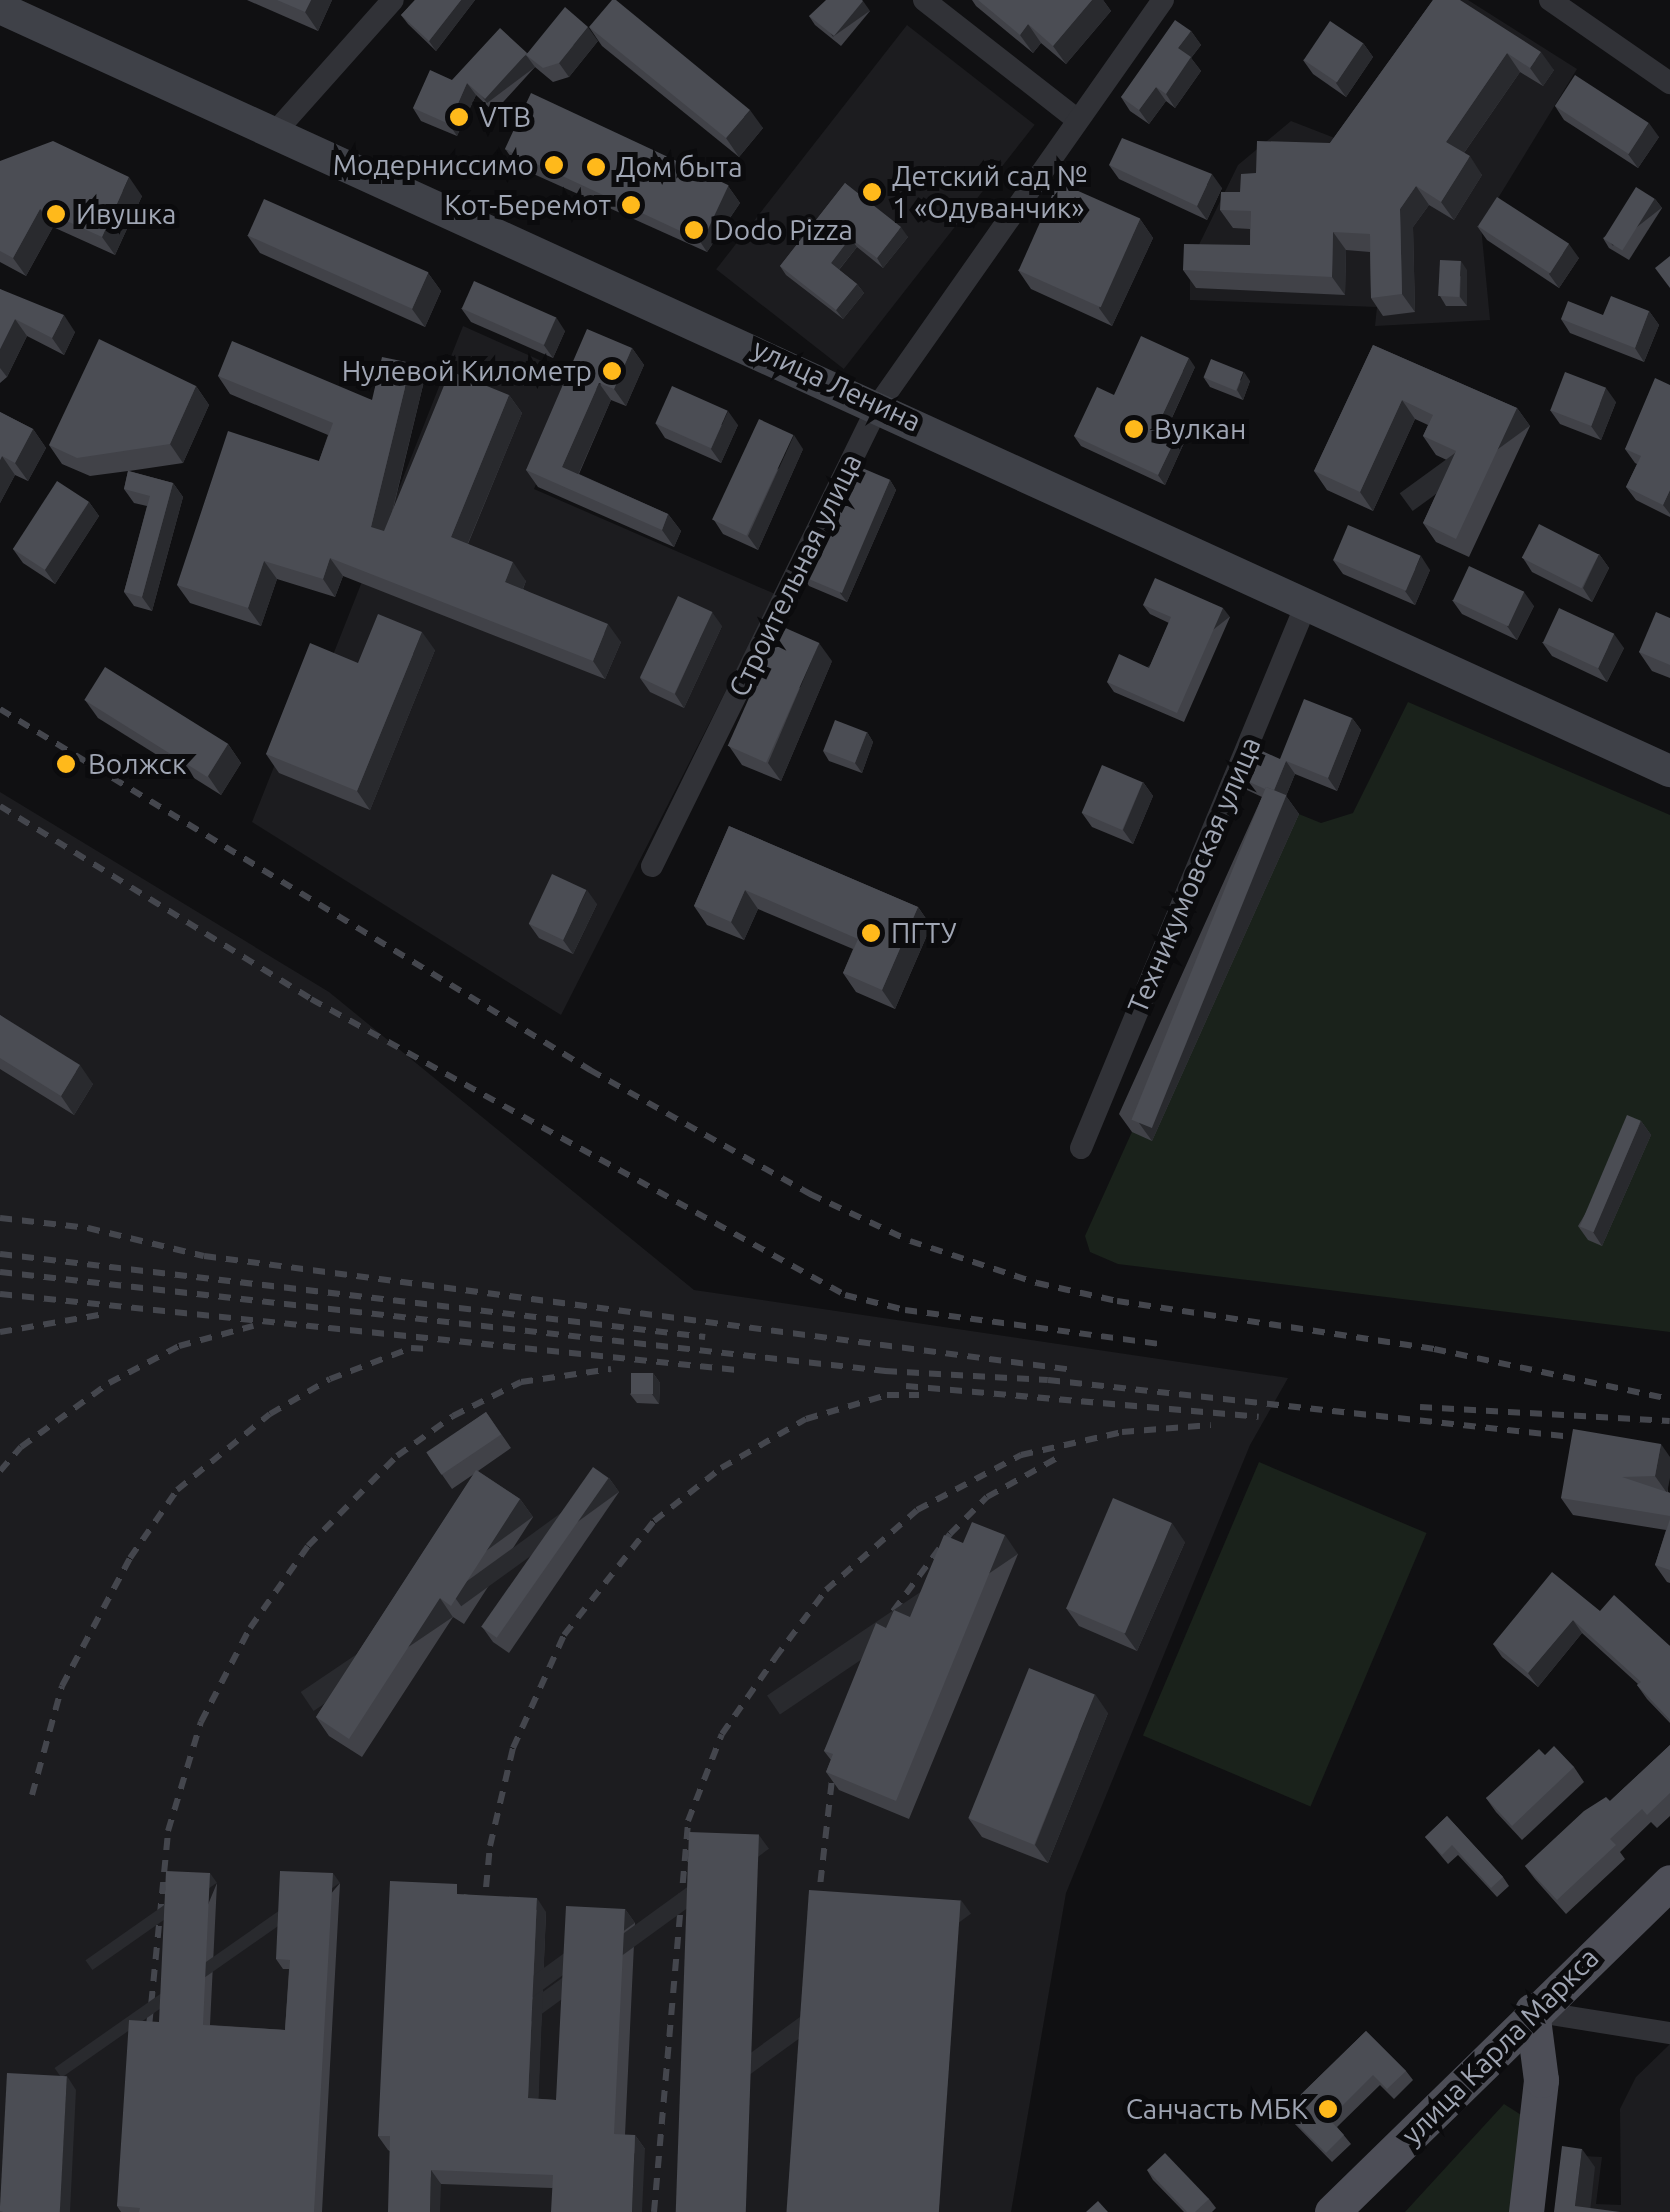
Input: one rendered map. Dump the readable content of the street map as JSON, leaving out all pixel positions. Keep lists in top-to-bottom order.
{
  "streets": {
    "main road": ["улица Ленина", "улица Карла Маркса"],
    "street": ["Строительная улица", "Техникумовская улица"]
  },
  "crossings": [
    ["улица Ленина", "Строительная улица"],
    ["улица Ленина", "Техникумовская улица"]
  ],
  "places": [
    "VTB",
    "Модерниссимо",
    "Дом быта",
    "Детский сад № 1 «Одуванчик»",
    "Кот-Беремот",
    "Ивушка",
    "Dodo Pizza",
    "Нулевой Километр",
    "Вулкан",
    "Волжск",
    "ПГТУ",
    "Санчасть МБК"
  ]
}
